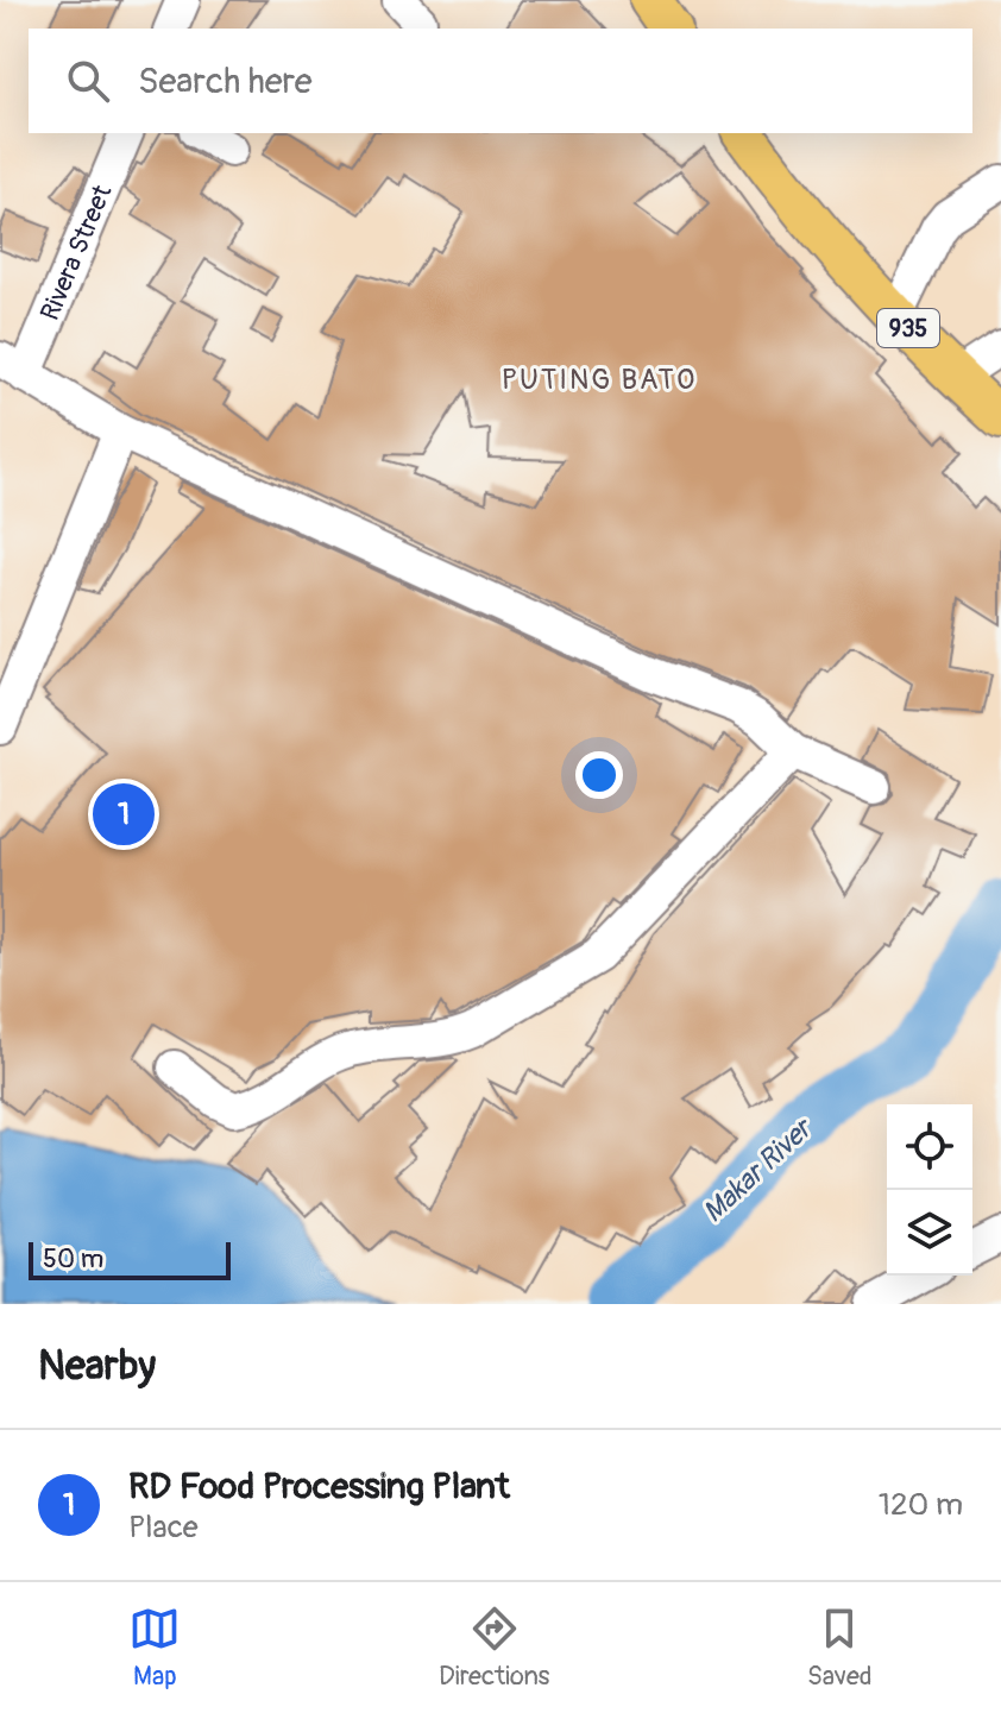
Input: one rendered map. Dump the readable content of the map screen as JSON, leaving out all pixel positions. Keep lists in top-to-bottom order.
{
  "streets": {
    "main road": ["935"],
    "street": ["Rivera Street"]
  },
  "districts": ["PUTING BATO"],
  "water": ["Makar River"],
  "scale_bar": "50 m",
  "page": {
    "search": "Search here",
    "pins": "1",
    "scale": "50 m",
    "heading": "Nearby",
    "list": [
      {
        "mark": "1",
        "name": "RD Food Processing Plant",
        "note": "Place",
        "value": "120 m"
      }
    ],
    "nav": ["Map", "Directions", "Saved"]
  }
}
